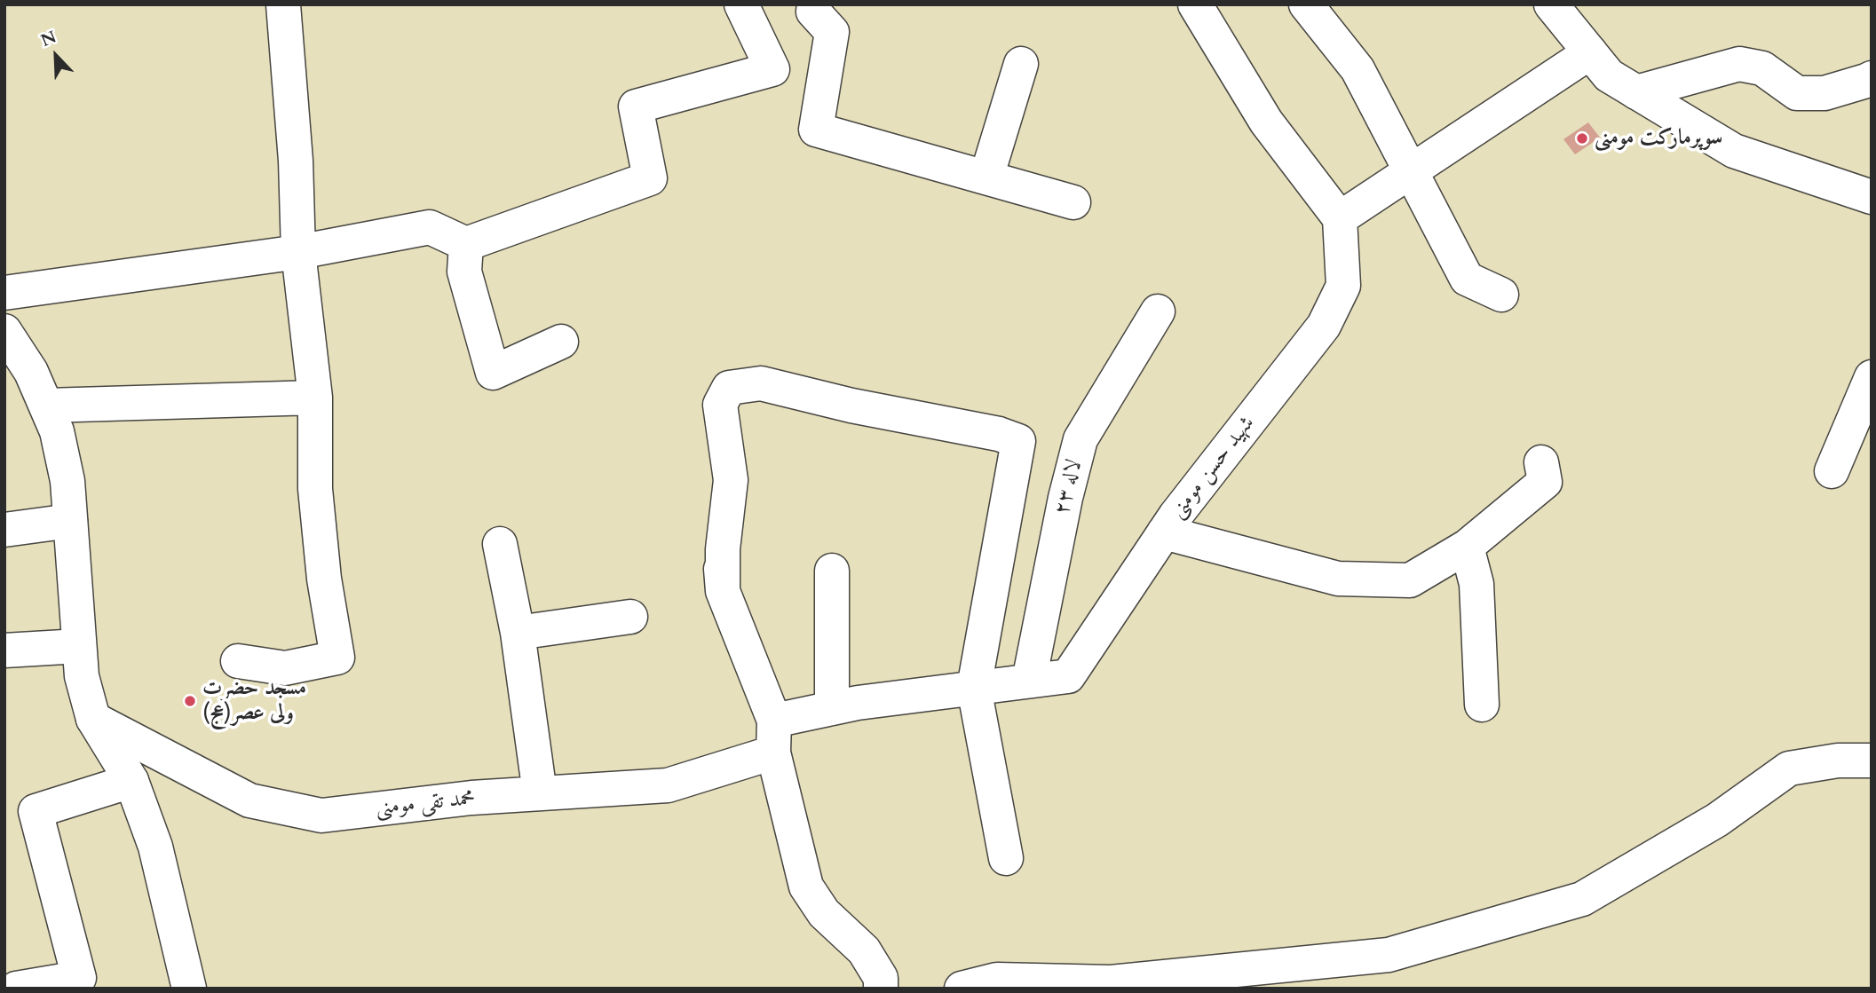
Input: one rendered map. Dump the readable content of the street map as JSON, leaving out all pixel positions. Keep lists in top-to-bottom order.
{
  "streets": {
    "street": ["شهید حسن مومنی", "لاله ۲۳", "محمد تقی مومنی"]
  },
  "crossings": [
    ["شهید حسن مومنی", "لاله ۲۳"],
    ["شهید حسن مومنی", "محمد تقی مومنی"]
  ],
  "places": ["سوپرمارکت مومنی", "مسجد حضرت ولی عصر(عج)"],
  "north": "top left"
}
